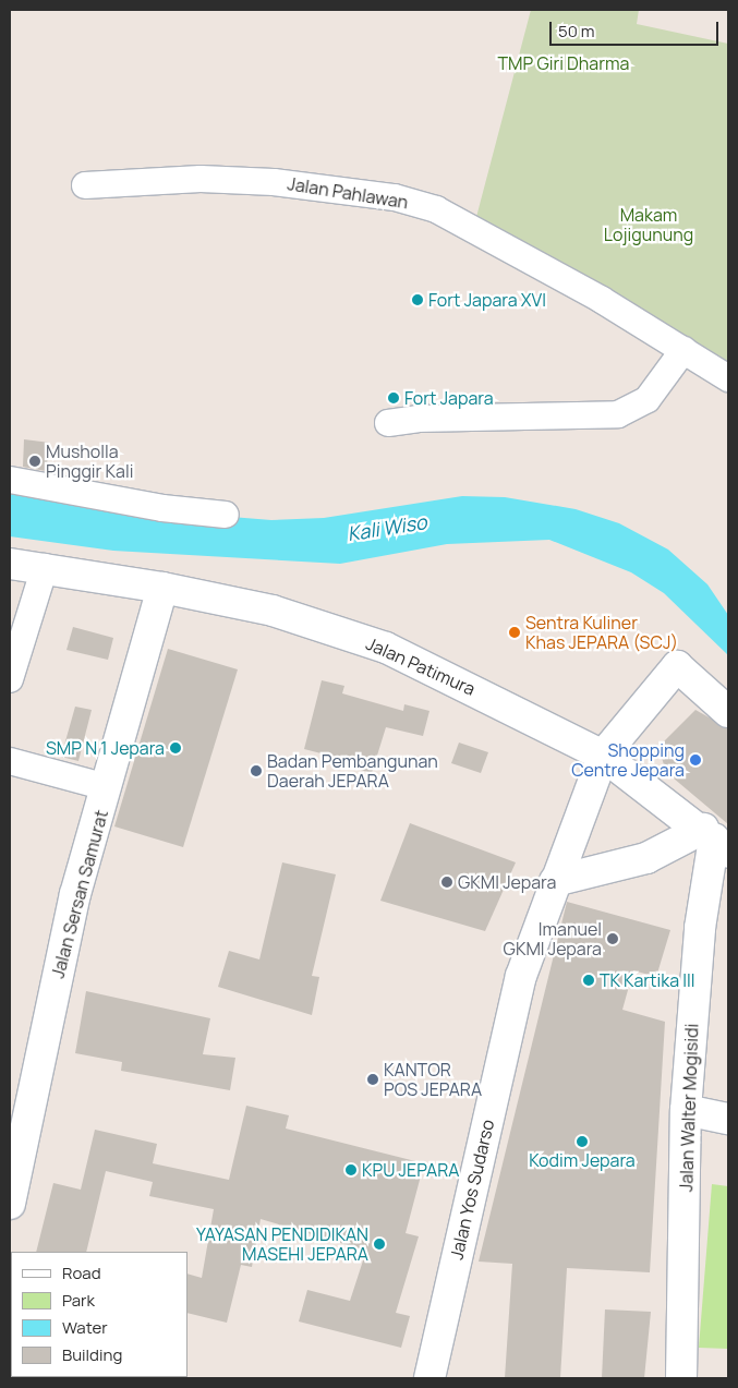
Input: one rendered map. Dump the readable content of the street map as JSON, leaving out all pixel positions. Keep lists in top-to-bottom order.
{
  "streets": {
    "street": [
      "Jalan Pahlawan",
      "Jalan Patimura",
      "Jalan Sersan Samurat",
      "Jalan Walter Mogisidi",
      "Jalan Yos Sudarso"
    ]
  },
  "crossings": [
    ["Jalan Patimura", "Jalan Sersan Samurat"],
    ["Jalan Patimura", "Jalan Walter Mogisidi"],
    ["Jalan Patimura", "Jalan Yos Sudarso"]
  ],
  "water": ["Kali Wiso"],
  "parks": ["TMP Giri Dharma", "Makam Lojigunung"],
  "places": [
    "Fort Japara XVI",
    "Fort Japara",
    "Musholla Pinggir Kali",
    "Sentra Kuliner Khas JEPARA (SCJ)",
    "SMP N 1 Jepara",
    "Shopping Centre Jepara",
    "Badan Pembangunan Daerah JEPARA",
    "GKMI Jepara",
    "Imanuel GKMI Jepara",
    "TK Kartika III",
    "KANTOR POS JEPARA",
    "Kodim Jepara",
    "KPU JEPARA",
    "YAYASAN PENDIDIKAN MASEHI JEPARA"
  ],
  "legend": [
    "Road",
    "Park",
    "Water",
    "Building"
  ],
  "scale_bar": "50 m"
}
